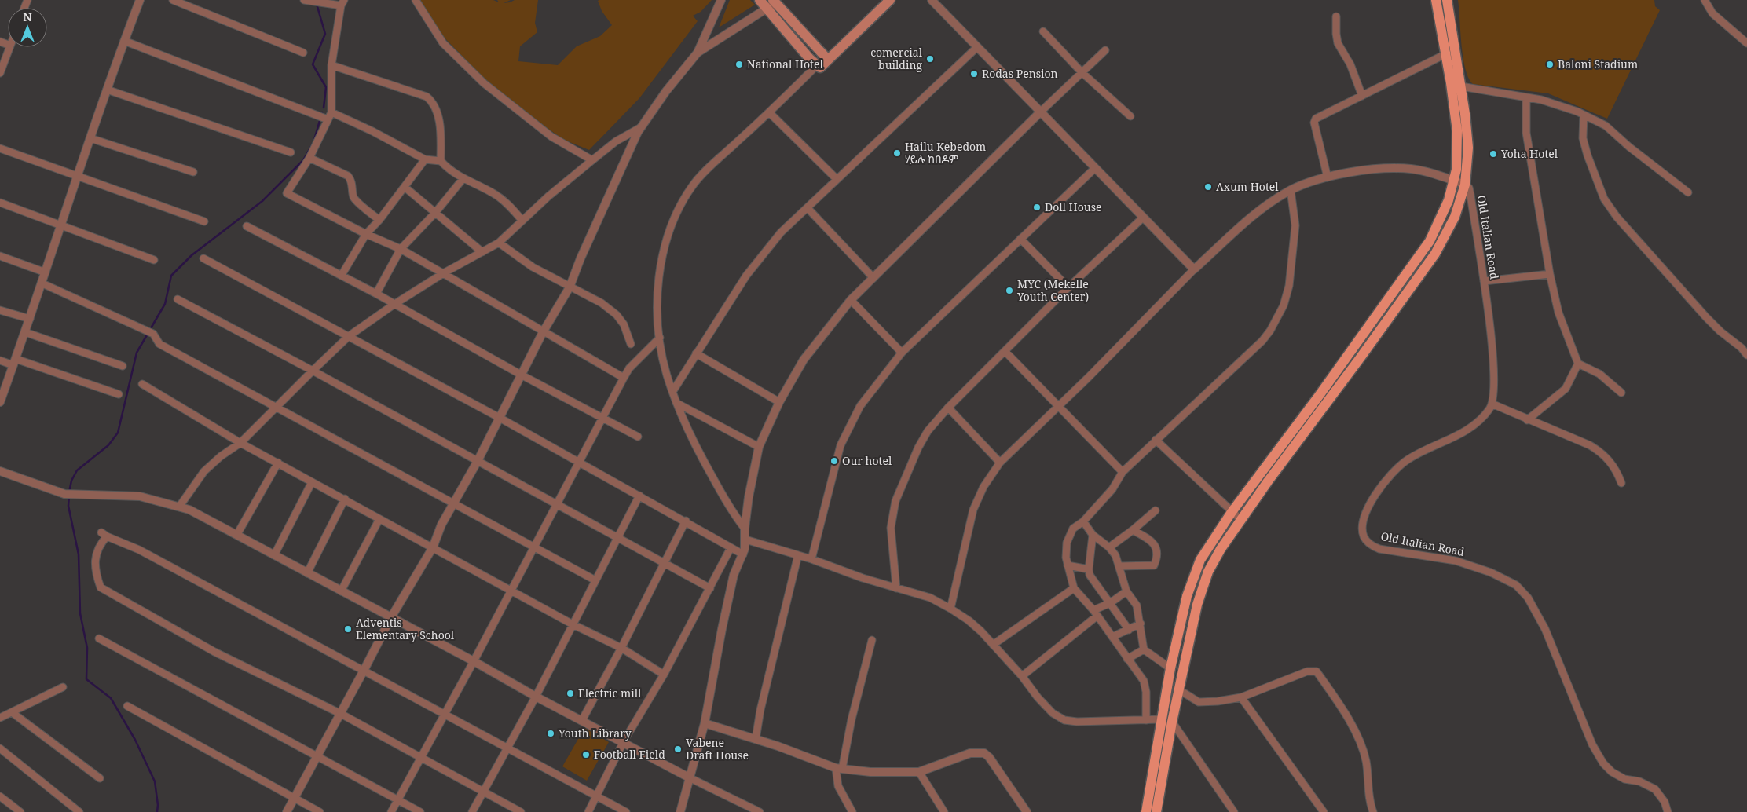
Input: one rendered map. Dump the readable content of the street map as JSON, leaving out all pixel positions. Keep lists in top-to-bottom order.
{
  "streets": {
    "street": ["Old Italian Road"]
  },
  "places": [
    "comercial building",
    "National Hotel",
    "Baloni Stadium",
    "Rodas Pension",
    "Hailu Kebedom ሃይሉ ከበዶም",
    "Yoha Hotel",
    "Axum Hotel",
    "Doll House",
    "MYC (Mekelle Youth Center)",
    "Our hotel",
    "Adventis Elementary School",
    "Electric mill",
    "Youth Library",
    "Vabene Draft House",
    "Football Field"
  ],
  "north": "top"
}
